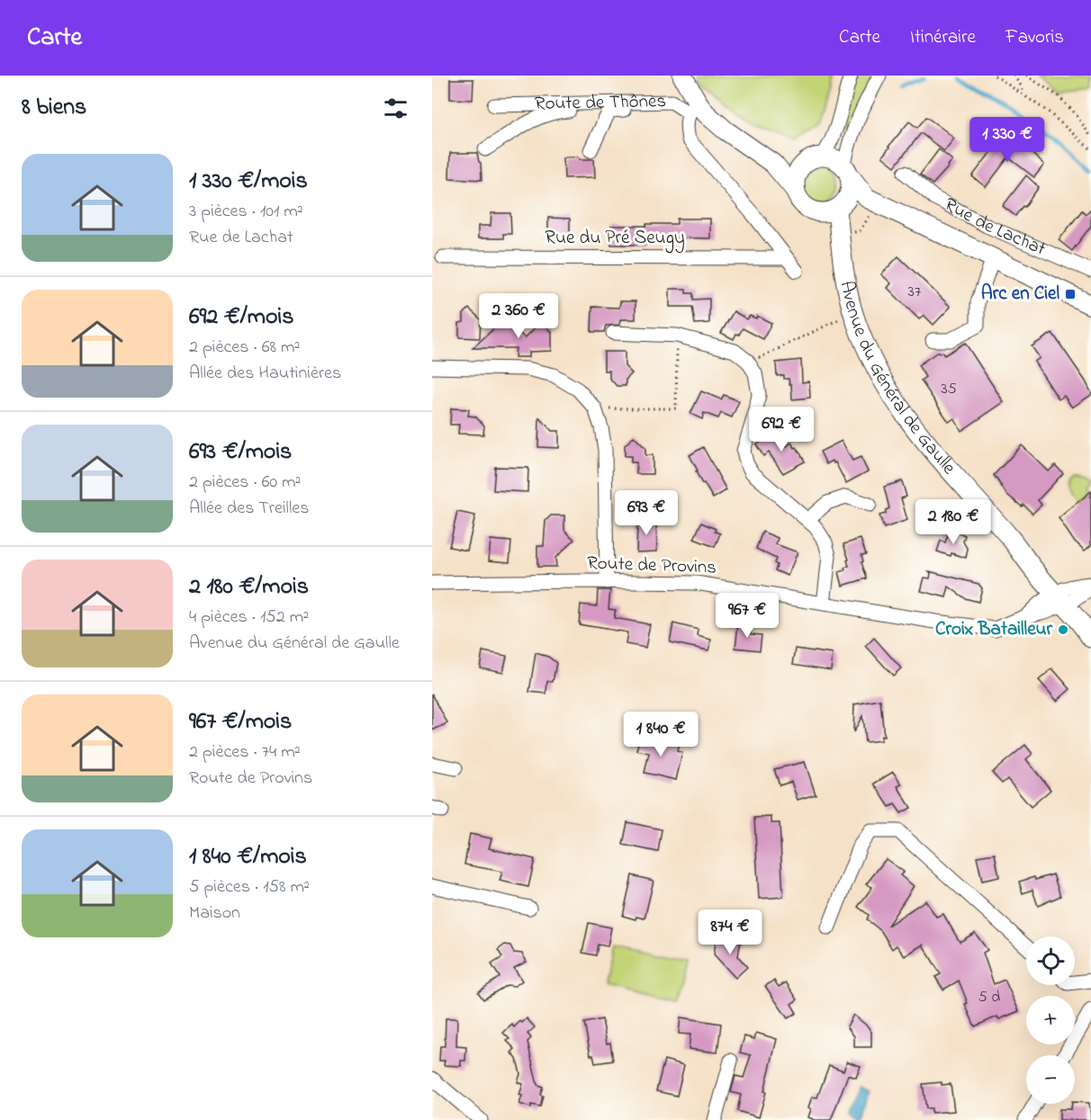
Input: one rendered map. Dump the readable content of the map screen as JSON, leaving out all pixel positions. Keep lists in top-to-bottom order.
{
  "streets": {
    "main road": ["Route de Thônes", "Rue de Lachat", "Avenue du Général de Gaulle"],
    "street": ["Rue du Pré Seugy", "Route de Provins"]
  },
  "crossings": [
    ["Route de Thônes", "Rue de Lachat"],
    ["Route de Thônes", "Avenue du Général de Gaulle"],
    ["Rue de Lachat", "Avenue du Général de Gaulle"],
    ["Avenue du Général de Gaulle", "Route de Provins"]
  ],
  "places": {
    "transit": ["Arc en Ciel"],
    "other": ["Croix Batailleur"]
  },
  "house_numbers": ["37", "35", "5 d"],
  "page": {
    "header": "Carte",
    "nav": ["Carte", "Itinéraire", "Favoris"],
    "heading": "8 biens",
    "price": [
      "1 330 €",
      "2 360 €",
      "692 €",
      "693 €",
      "2 180 €",
      "967 €",
      "1 840 €",
      "874 €"
    ],
    "list": [
      {
        "name": "1 330 €/mois",
        "note": "3 pièces · 101 m² · Rue de Lachat"
      },
      {
        "name": "692 €/mois",
        "note": "2 pièces · 68 m² · Allée des Hautinières"
      },
      {
        "name": "693 €/mois",
        "note": "2 pièces · 60 m² · Allée des Treilles"
      },
      {
        "name": "2 180 €/mois",
        "note": "4 pièces · 152 m² · Avenue du Général de Gaulle"
      },
      {
        "name": "967 €/mois",
        "note": "2 pièces · 74 m² · Route de Provins"
      },
      {
        "name": "1 840 €/mois",
        "note": "5 pièces · 158 m² · Maison"
      }
    ],
    "map_buttons": ["+", "−"]
  }
}
